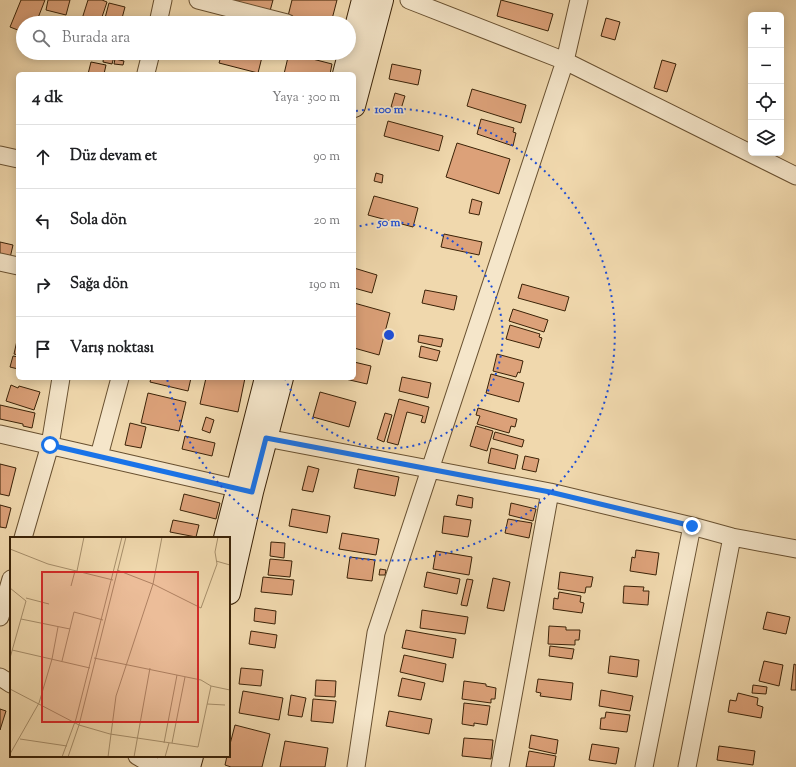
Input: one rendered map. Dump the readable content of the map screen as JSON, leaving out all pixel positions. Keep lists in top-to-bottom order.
{
  "page": {
    "map_buttons": ["+", "−"],
    "search": "Burada ara",
    "heading": ["4 dk", "Yaya · 300 m"],
    "list": [
      ["Düz devam et", "90 m"],
      ["Sola dön", "20 m"],
      ["Sağa dön", "190 m"],
      "Varış noktası"
    ]
  },
  "rings": ["100 m", "50 m"]
}
